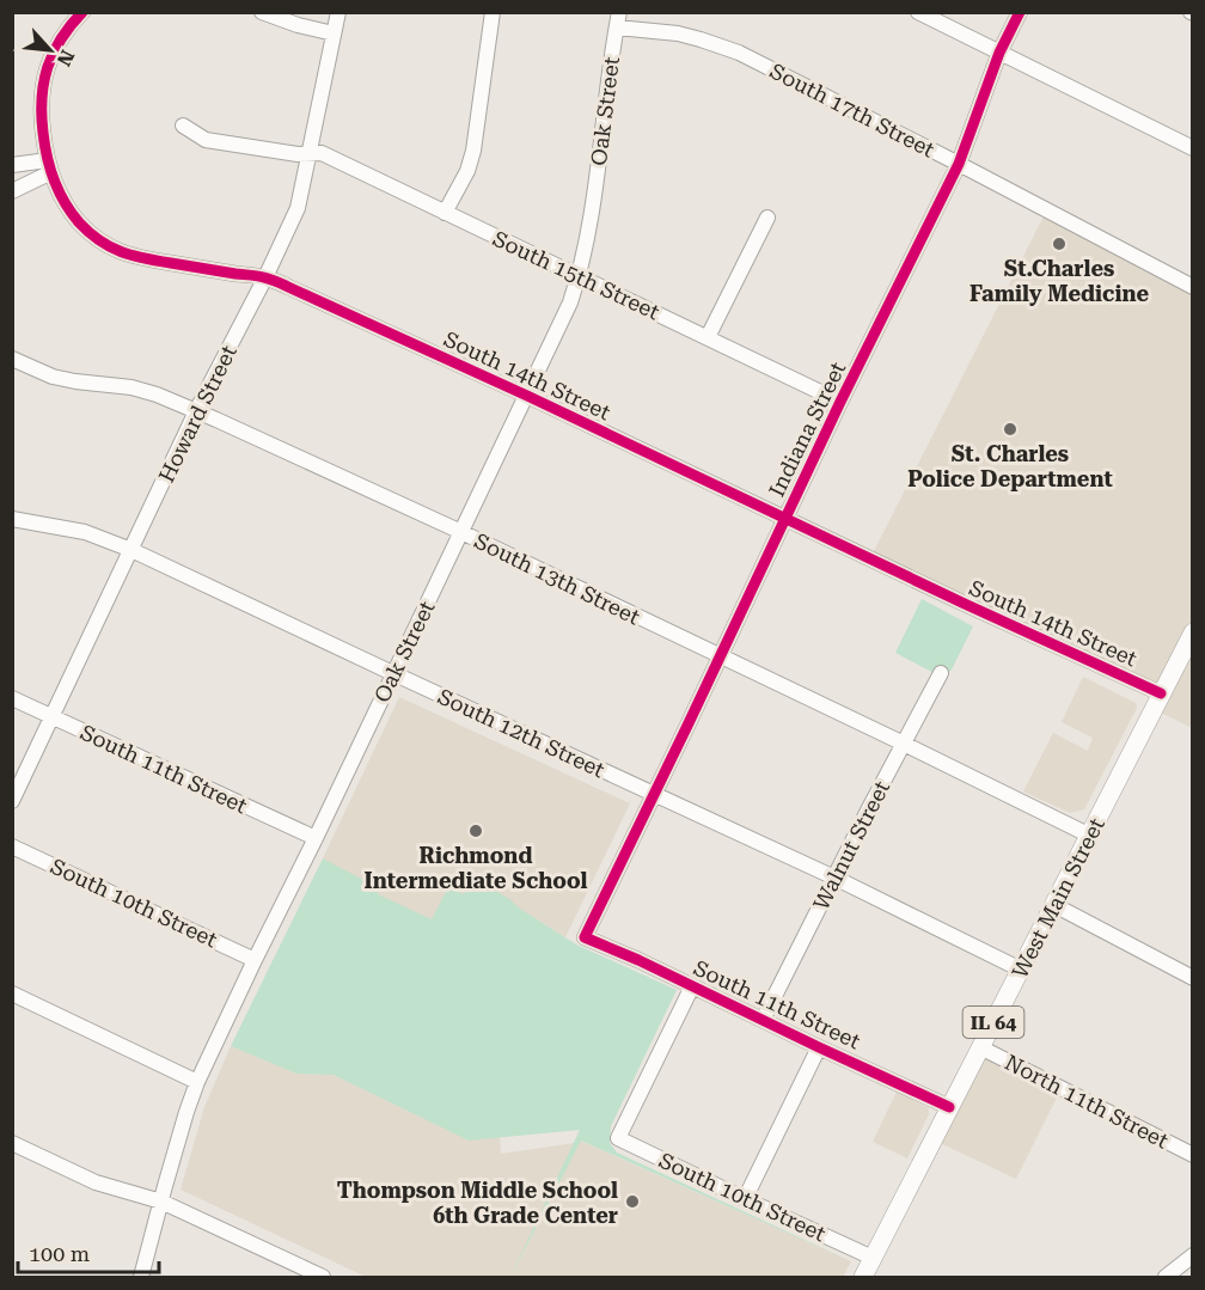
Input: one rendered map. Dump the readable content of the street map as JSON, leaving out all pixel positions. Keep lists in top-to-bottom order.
{
  "streets": {
    "main road": ["West Main Street", "IL 64"],
    "street": [
      "South 17th Street",
      "Oak Street",
      "South 15th Street",
      "South 14th Street",
      "Howard Street",
      "Indiana Street",
      "South 13th Street",
      "South 12th Street",
      "South 11th Street",
      "Walnut Street",
      "South 10th Street",
      "North 11th Street"
    ]
  },
  "crossings": [
    ["South 17th Street", "Oak Street"],
    ["South 17th Street", "Indiana Street"],
    ["Oak Street", "South 15th Street"],
    ["Oak Street", "South 14th Street"],
    ["Oak Street", "South 13th Street"],
    ["Oak Street", "South 12th Street"],
    ["Oak Street", "South 11th Street"],
    ["Oak Street", "South 10th Street"],
    ["South 15th Street", "Howard Street"],
    ["South 15th Street", "Indiana Street"],
    ["South 14th Street", "Howard Street"],
    ["South 14th Street", "Indiana Street"],
    ["South 14th Street", "West Main Street"],
    ["Howard Street", "South 13th Street"],
    ["Howard Street", "South 12th Street"],
    ["Howard Street", "South 11th Street"],
    ["Indiana Street", "South 13th Street"],
    ["Indiana Street", "South 12th Street"],
    ["Indiana Street", "South 11th Street"],
    ["South 13th Street", "Walnut Street"],
    ["South 13th Street", "West Main Street"],
    ["South 12th Street", "Walnut Street"],
    ["South 12th Street", "West Main Street"],
    ["South 11th Street", "Walnut Street"],
    ["South 11th Street", "West Main Street"],
    ["South 11th Street", "South 10th Street"],
    ["West Main Street", "South 10th Street"],
    ["West Main Street", "North 11th Street"]
  ],
  "places": [
    "St.Charles Family Medicine",
    "St. Charles Police Department",
    "Richmond Intermediate School",
    "Thompson Middle School 6th Grade Center"
  ],
  "scale_bar": "100 m",
  "north": "bottom right"
}
